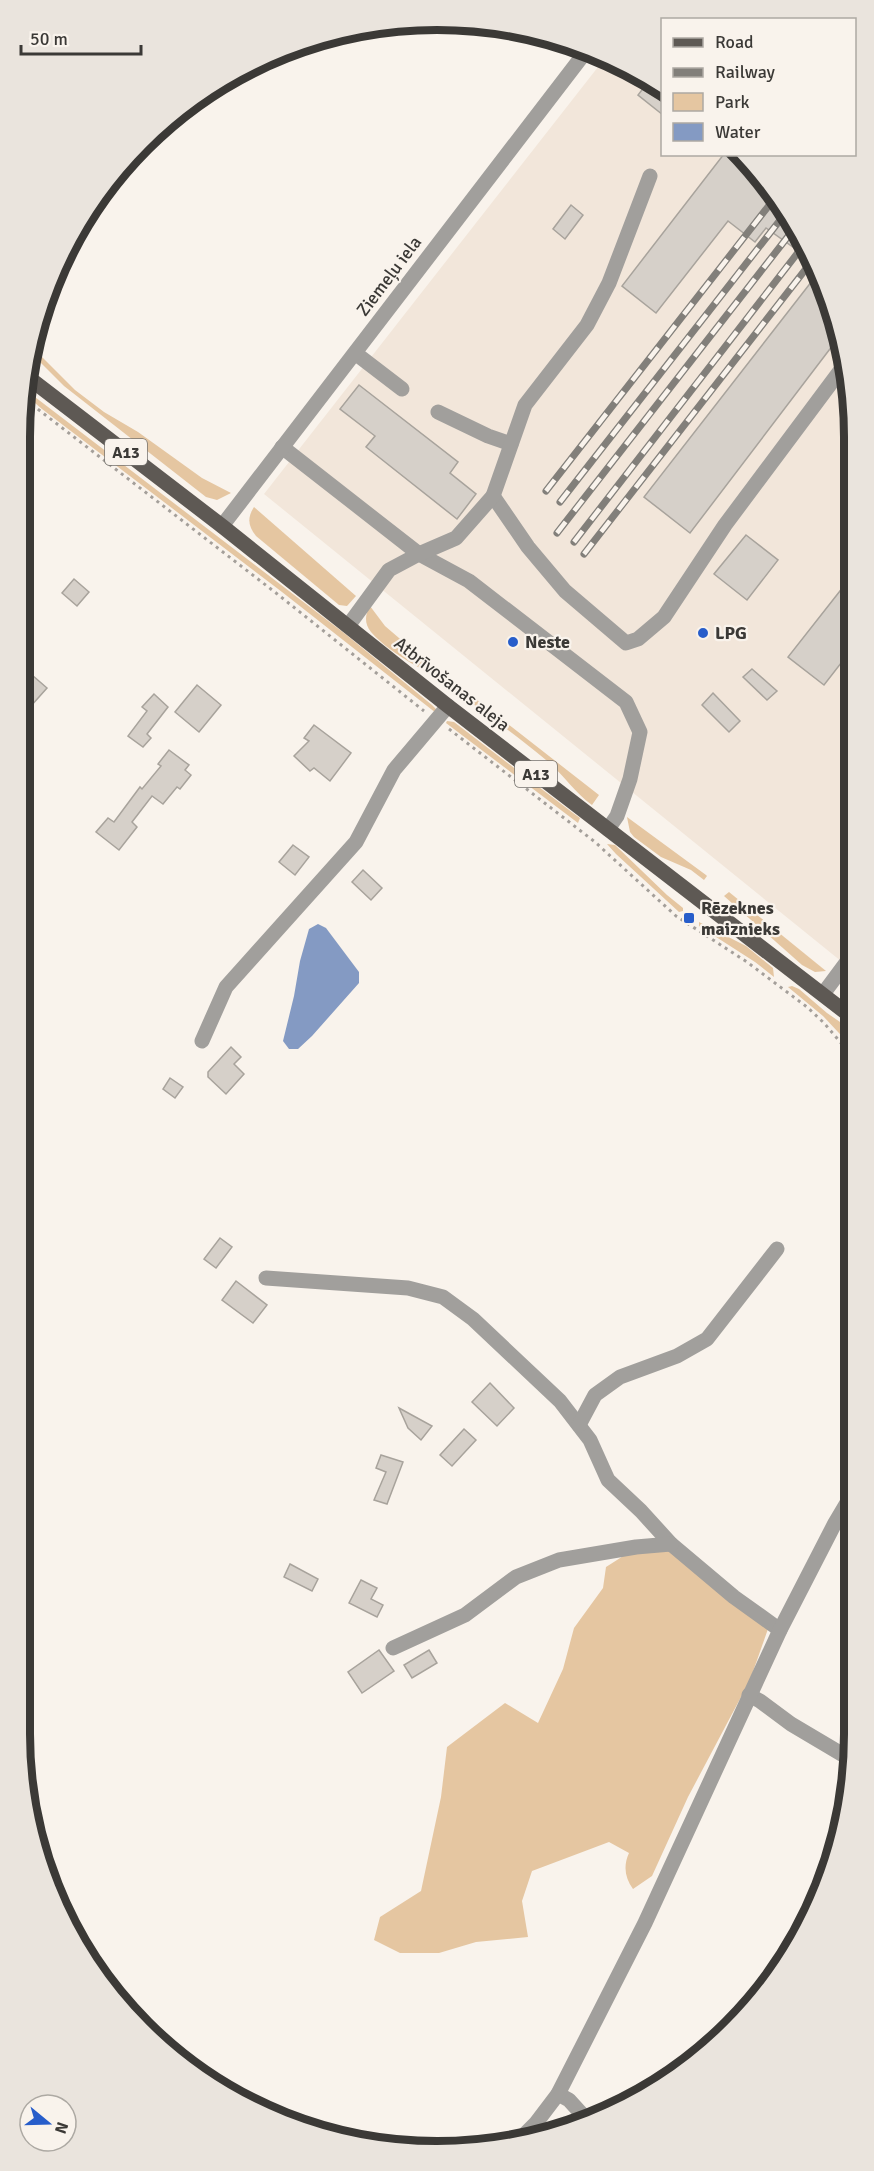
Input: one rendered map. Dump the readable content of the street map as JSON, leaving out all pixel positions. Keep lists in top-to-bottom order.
{
  "streets": {
    "main road": ["A13", "Atbrīvošanas aleja"],
    "street": ["Ziemeļu iela"]
  },
  "crossings": [
    ["Ziemeļu iela", "Atbrīvošanas aleja"]
  ],
  "places": {
    "other": ["LPG", "Neste"],
    "transit": ["Rēzeknes maiznieks"]
  },
  "legend": [
    "Road",
    "Railway",
    "Park",
    "Water"
  ],
  "scale_bar": "50 m",
  "north": "right"
}
